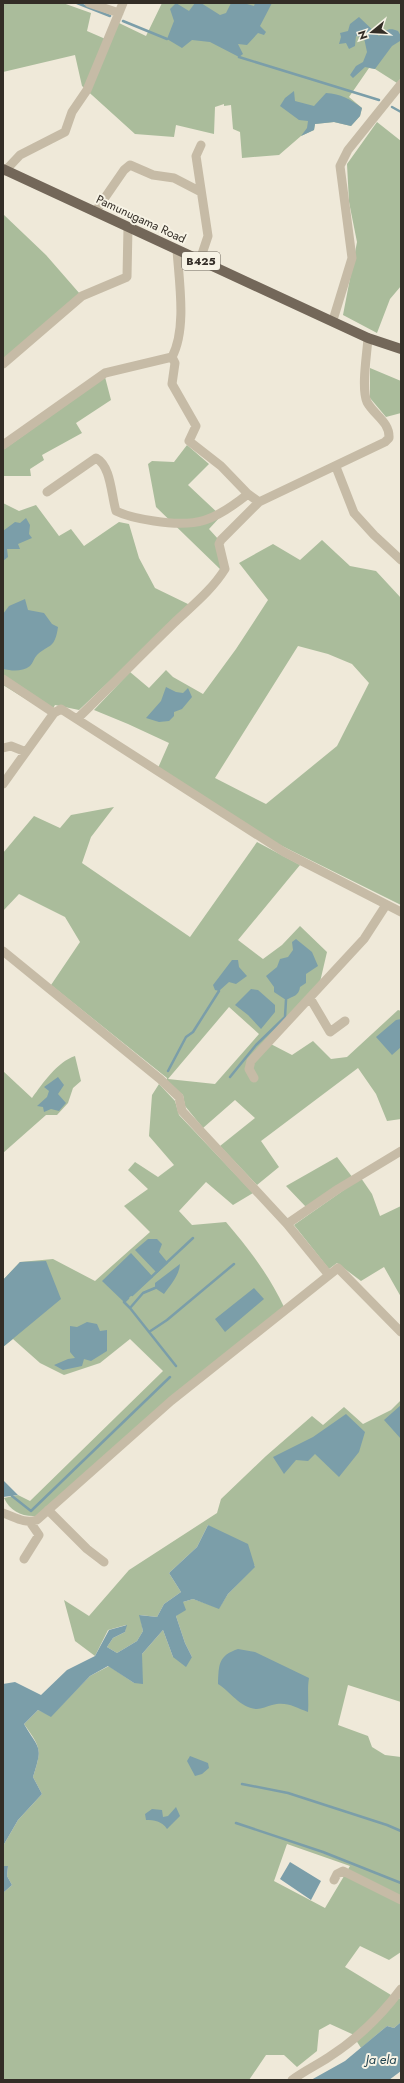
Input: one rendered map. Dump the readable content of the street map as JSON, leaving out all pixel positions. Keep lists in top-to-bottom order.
{
  "streets": {
    "main road": ["Pamunugama Road", "B425"]
  },
  "water": ["Ja ela"],
  "north": "left"
}
